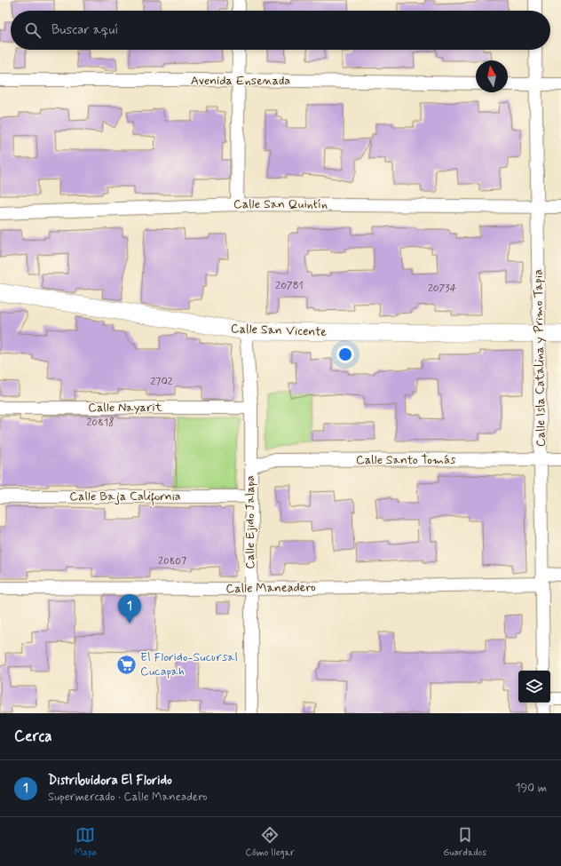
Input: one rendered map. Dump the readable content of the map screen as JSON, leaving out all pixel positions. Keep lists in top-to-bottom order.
{
  "streets": {
    "street": [
      "Avenida Ensenada",
      "Calle San Quintín",
      "Calle San Vicente",
      "Calle Isla Catalina y Primo Tapia",
      "Calle Nayarit",
      "Calle Santo Tomás",
      "Calle Baja California",
      "Calle Ejido Jalapa",
      "Calle Maneadero"
    ]
  },
  "crossings": [
    ["Calle San Quintín", "Calle Isla Catalina y Primo Tapia"],
    ["Calle San Vicente", "Calle Isla Catalina y Primo Tapia"],
    ["Calle San Vicente", "Calle Ejido Jalapa"],
    ["Calle Isla Catalina y Primo Tapia", "Calle Santo Tomás"],
    ["Calle Isla Catalina y Primo Tapia", "Calle Maneadero"],
    ["Calle Nayarit", "Calle Ejido Jalapa"],
    ["Calle Santo Tomás", "Calle Ejido Jalapa"],
    ["Calle Baja California", "Calle Ejido Jalapa"],
    ["Calle Ejido Jalapa", "Calle Maneadero"]
  ],
  "places": {
    "supermarket": ["El Florido-Sucursal Cucapah"]
  },
  "house_numbers": [
    "20781",
    "20734",
    "2702",
    "20818",
    "20807"
  ],
  "north": "top",
  "page": {
    "search": "Buscar aquí",
    "pins": "1",
    "heading": "Cerca",
    "list": [
      {
        "mark": "1",
        "name": "Distribuidora El Florido",
        "note": "Supermercado · Calle Maneadero",
        "value": "190 m"
      }
    ],
    "nav": ["Mapa", "Cómo llegar", "Guardados"]
  }
}
